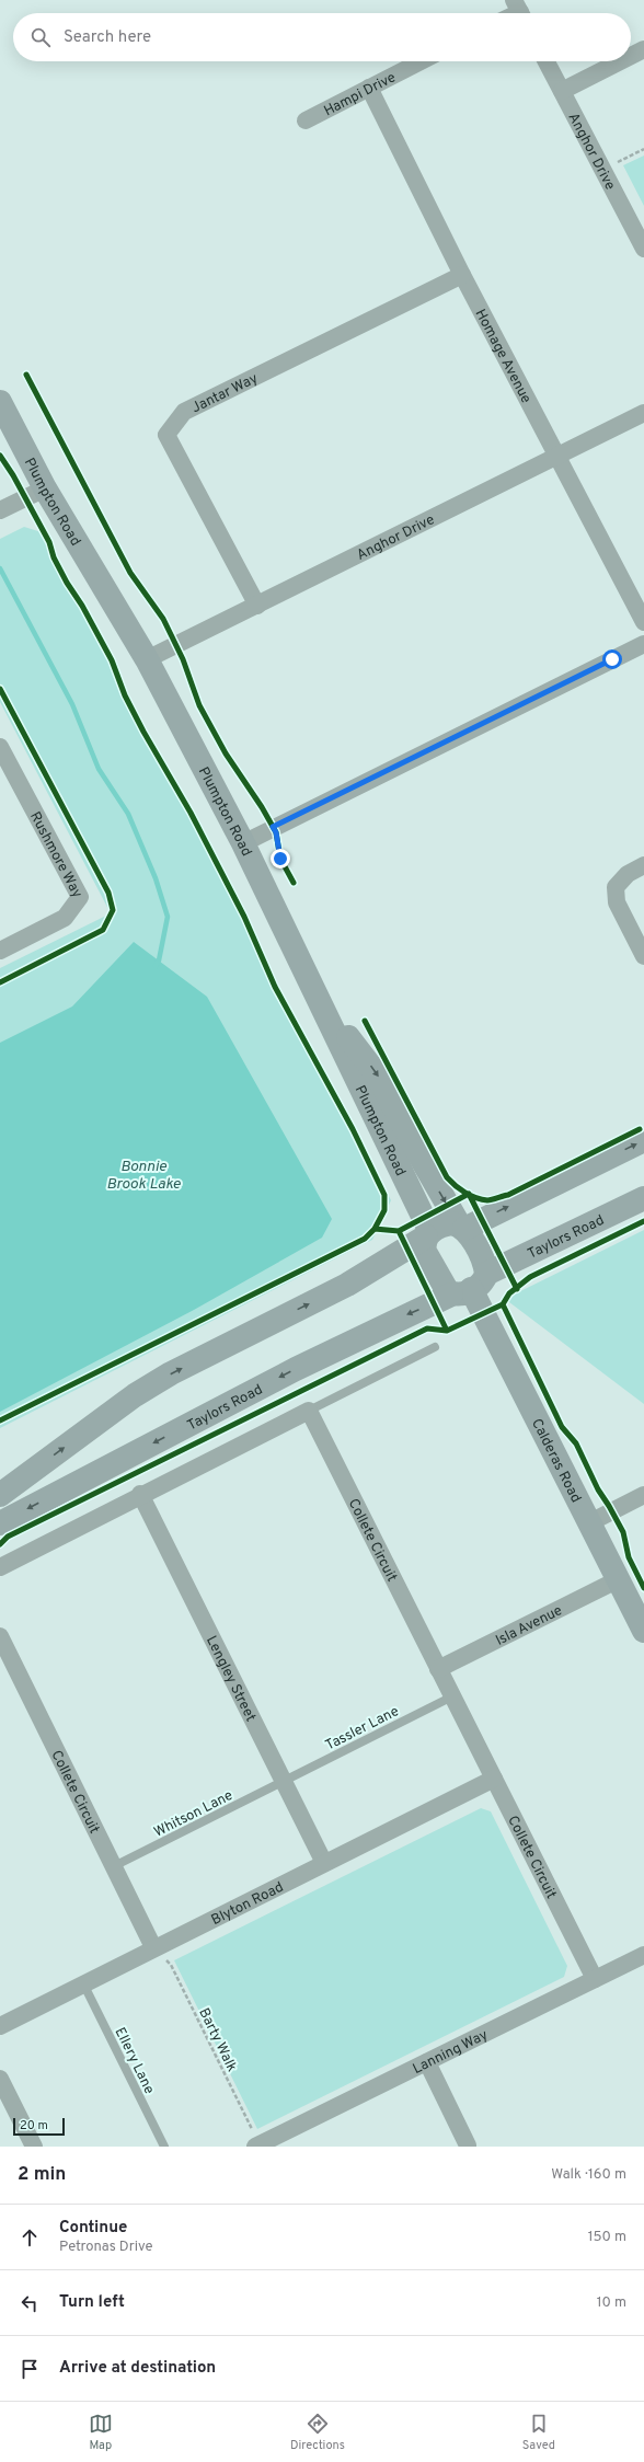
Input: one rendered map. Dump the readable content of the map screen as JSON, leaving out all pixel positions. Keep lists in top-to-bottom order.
{
  "streets": {
    "street": [
      "Hampi Drive",
      "Anghor Drive",
      "Homage Avenue",
      "Jantar Way",
      "Plumpton Road",
      "Rushmore Way",
      "Taylors Road",
      "Calderas Road",
      "Collete Circuit",
      "Isla Avenue",
      "Lengley Street",
      "Blyton Road",
      "Lanning Way"
    ],
    "lane": ["Tassler Lane", "Whitson Lane", "Ellery Lane"],
    "path": ["Barty Walk"]
  },
  "crossings": [
    ["Hampi Drive", "Homage Avenue"],
    ["Anghor Drive", "Homage Avenue"],
    ["Anghor Drive", "Jantar Way"],
    ["Anghor Drive", "Plumpton Road"],
    ["Homage Avenue", "Jantar Way"],
    ["Plumpton Road", "Taylors Road"],
    ["Plumpton Road", "Calderas Road"],
    ["Taylors Road", "Calderas Road"],
    ["Calderas Road", "Isla Avenue"],
    ["Collete Circuit", "Isla Avenue"],
    ["Collete Circuit", "Tassler Lane"],
    ["Collete Circuit", "Whitson Lane"],
    ["Collete Circuit", "Blyton Road"],
    ["Collete Circuit", "Barty Walk"],
    ["Collete Circuit", "Lanning Way"],
    ["Lengley Street", "Tassler Lane"],
    ["Lengley Street", "Whitson Lane"],
    ["Lengley Street", "Blyton Road"],
    ["Tassler Lane", "Whitson Lane"],
    ["Blyton Road", "Barty Walk"],
    ["Blyton Road", "Ellery Lane"],
    ["Barty Walk", "Lanning Way"]
  ],
  "water": ["Bonnie Brook Lake"],
  "scale_bar": "20 m",
  "page": {
    "search": "Search here",
    "scale": "20 m",
    "heading": ["2 min", "Walk · 160 m"],
    "list": [
      ["Continue", "Petronas Drive", "150 m"],
      ["Turn left", "10 m"],
      "Arrive at destination"
    ],
    "nav": ["Map", "Directions", "Saved"]
  }
}
